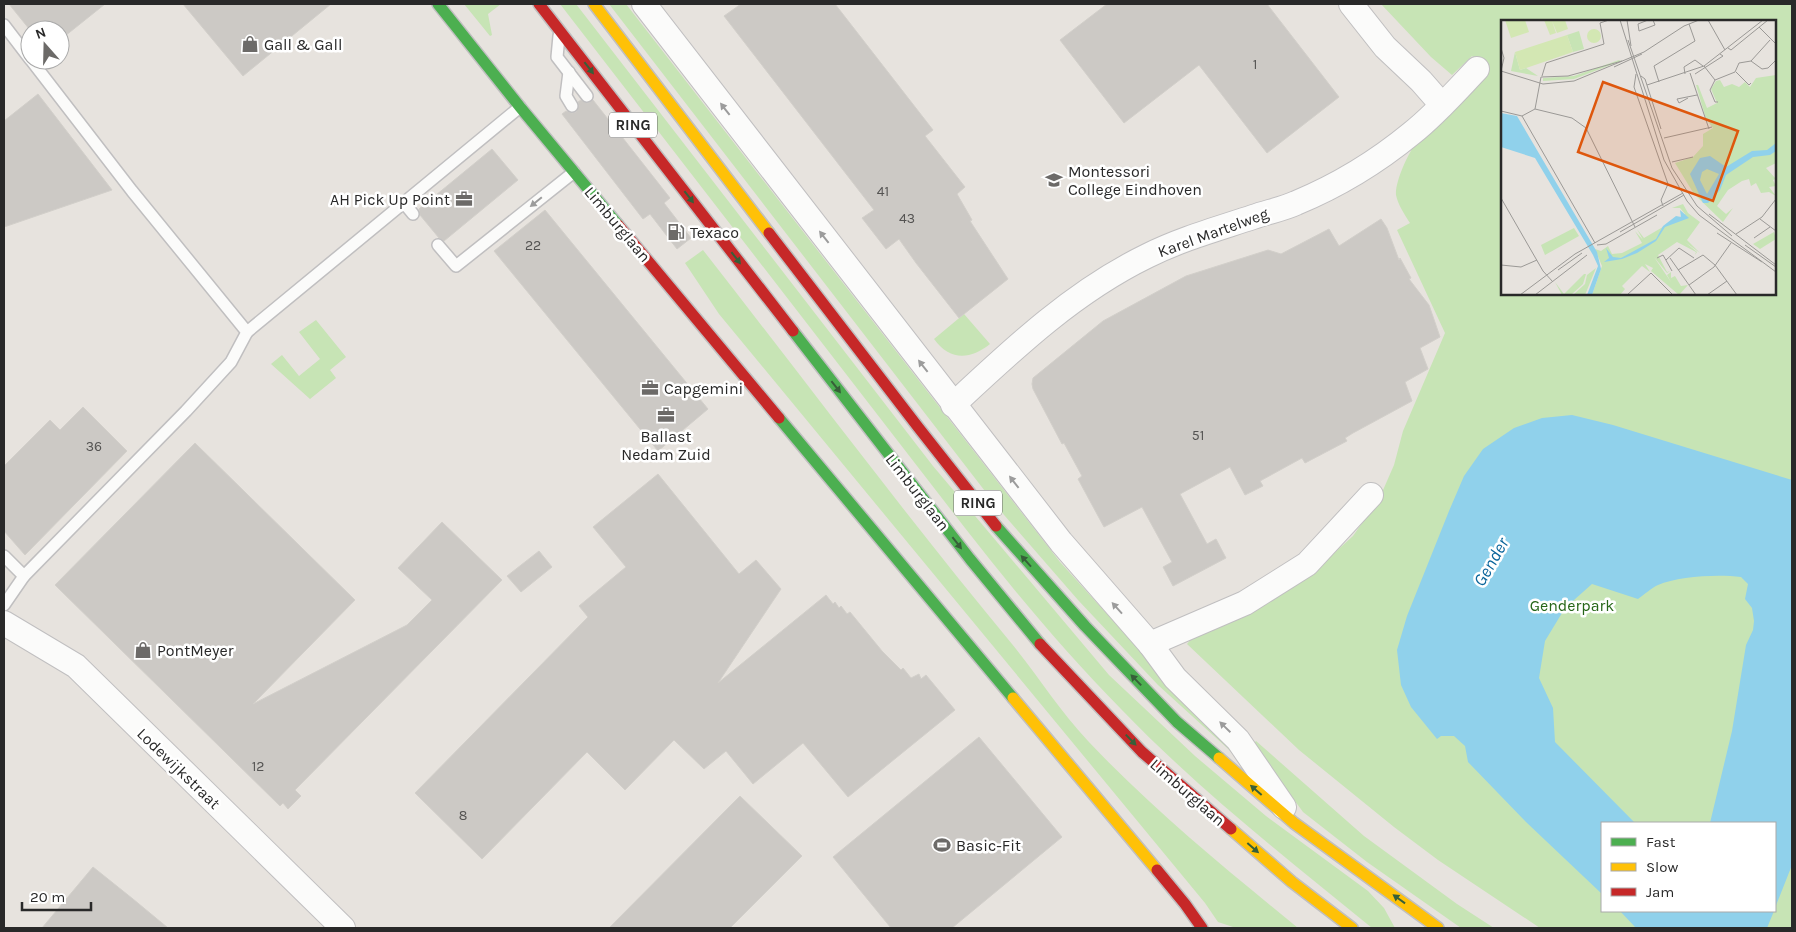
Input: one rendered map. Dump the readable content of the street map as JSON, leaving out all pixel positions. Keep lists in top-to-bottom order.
{
  "streets": {
    "main road": ["RING", "Limburglaan"],
    "street": ["Karel Martelweg", "Lodewijkstraat"]
  },
  "water": ["Gender"],
  "parks": ["Genderpark"],
  "places": {
    "shop": ["Gall & Gall", "PontMeyer"],
    "school or university": ["Montessori College Eindhoven"],
    "office": ["AH Pick Up Point", "Capgemini", "Ballast Nedam Zuid"],
    "fuel station": ["Texaco"],
    "sports": ["Basic-Fit"]
  },
  "house_numbers": [
    "1",
    "41",
    "43",
    "22",
    "51",
    "36",
    "12",
    "8"
  ],
  "legend": ["Fast", "Slow", "Jam"],
  "scale_bar": "20 m",
  "north": "top"
}
